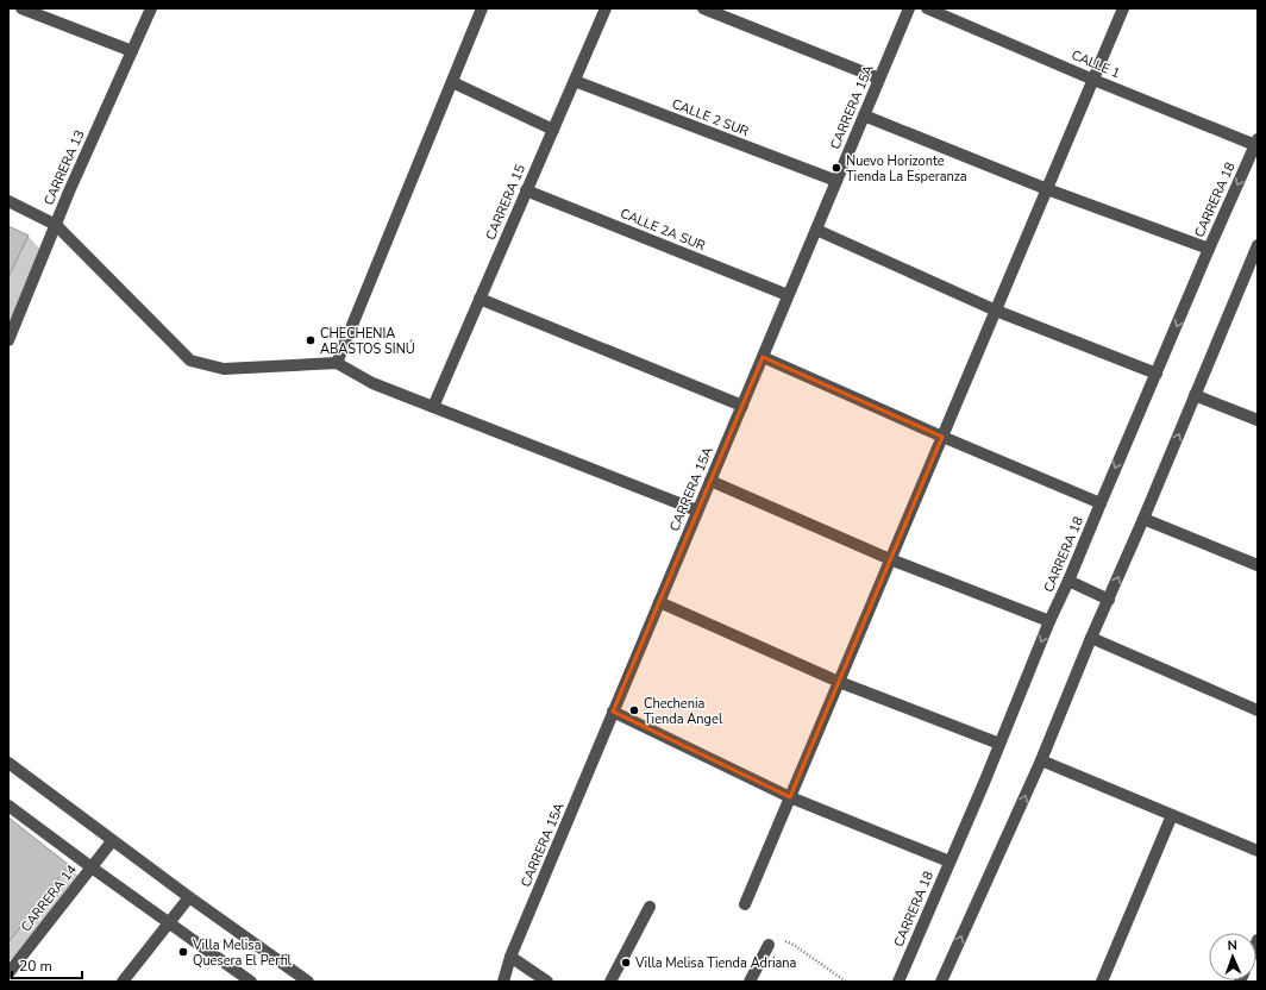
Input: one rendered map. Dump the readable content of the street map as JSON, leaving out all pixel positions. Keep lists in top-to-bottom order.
{
  "streets": {
    "street": [
      "CALLE 1",
      "CARRERA 15A",
      "CALLE 2 SUR",
      "CARRERA 13",
      "CARRERA 18",
      "CARRERA 15",
      "CALLE 2A SUR",
      "CARRERA 14"
    ]
  },
  "crossings": [
    ["CALLE 1", "CARRERA 18"],
    ["CARRERA 15A", "CALLE 2 SUR"],
    ["CARRERA 15A", "CALLE 2A SUR"],
    ["CALLE 2 SUR", "CARRERA 15"],
    ["CARRERA 15", "CALLE 2A SUR"]
  ],
  "places": [
    "Nuevo Horizonte Tienda La Esperanza",
    "CHECHENIA ABASTOS SINÚ",
    "Chechenia Tienda Angel",
    "Villa Melisa Quesera El Perfil",
    "Villa Melisa Tienda Adriana"
  ],
  "scale_bar": "20 m",
  "north": "top"
}
